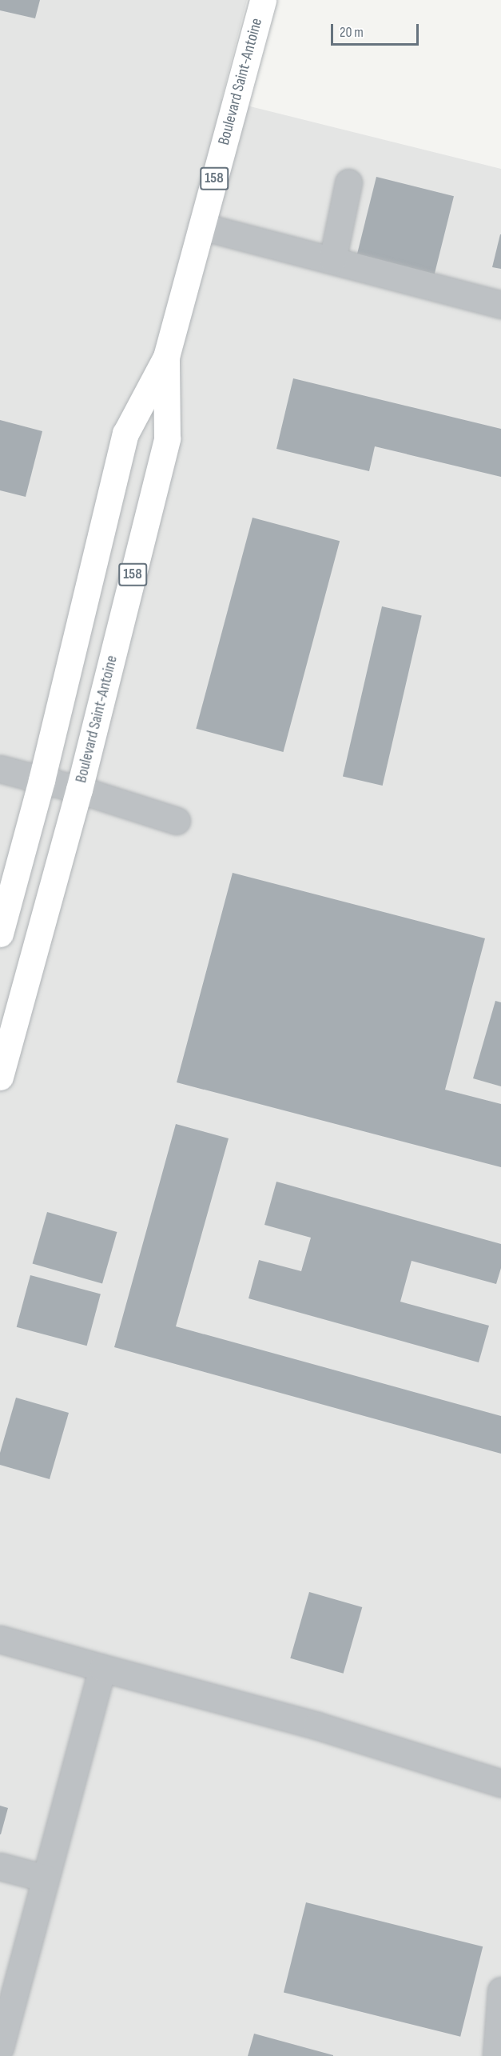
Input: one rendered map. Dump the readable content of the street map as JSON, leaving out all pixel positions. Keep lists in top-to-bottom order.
{
  "streets": {
    "main road": ["Boulevard Saint-Antoine", "158"]
  },
  "scale_bar": "20 m"
}
